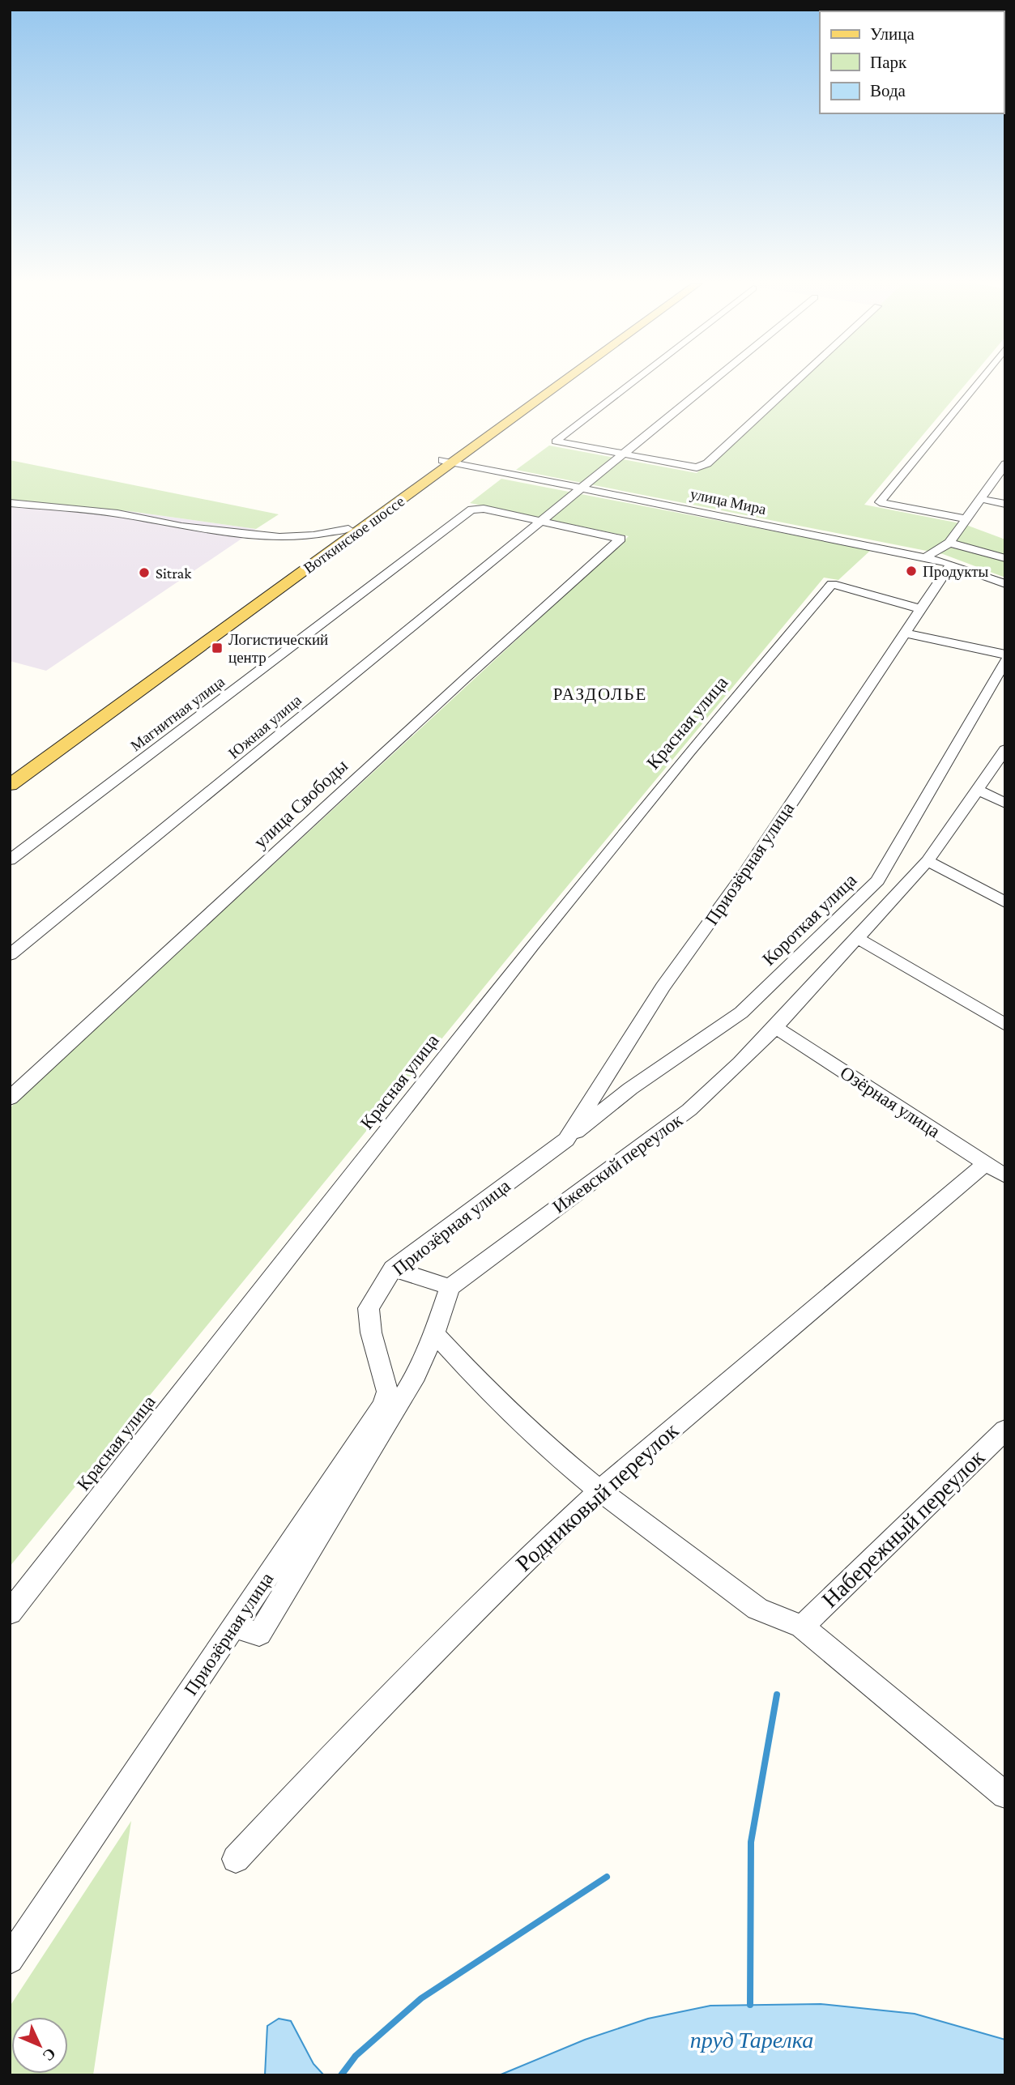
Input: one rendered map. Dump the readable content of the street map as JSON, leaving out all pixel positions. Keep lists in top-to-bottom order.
{
  "streets": {
    "main road": ["Воткинское шоссе"],
    "street": [
      "улица Мира",
      "Магнитная улица",
      "Красная улица",
      "Южная улица",
      "улица Свободы",
      "Приозёрная улица",
      "Короткая улица",
      "Озёрная улица",
      "Ижевский переулок",
      "Родниковый переулок",
      "Набережный переулок"
    ]
  },
  "crossings": [
    ["улица Мира", "Воткинское шоссе"],
    ["улица Мира", "Южная улица"],
    ["улица Мира", "Приозёрная улица"],
    ["Магнитная улица", "Южная улица"],
    ["Магнитная улица", "улица Свободы"],
    ["Красная улица", "Приозёрная улица"],
    ["Южная улица", "улица Свободы"],
    ["Приозёрная улица", "Короткая улица"],
    ["Озёрная улица", "Ижевский переулок"],
    ["Озёрная улица", "Родниковый переулок"]
  ],
  "districts": ["РАЗДОЛЬЕ"],
  "water": ["пруд Тарелка"],
  "places": {
    "other": ["Продукты", "Sitrak"],
    "transit": ["Логистический центр"]
  },
  "legend": ["Улица", "Парк", "Вода"],
  "north": "bottom right"
}
